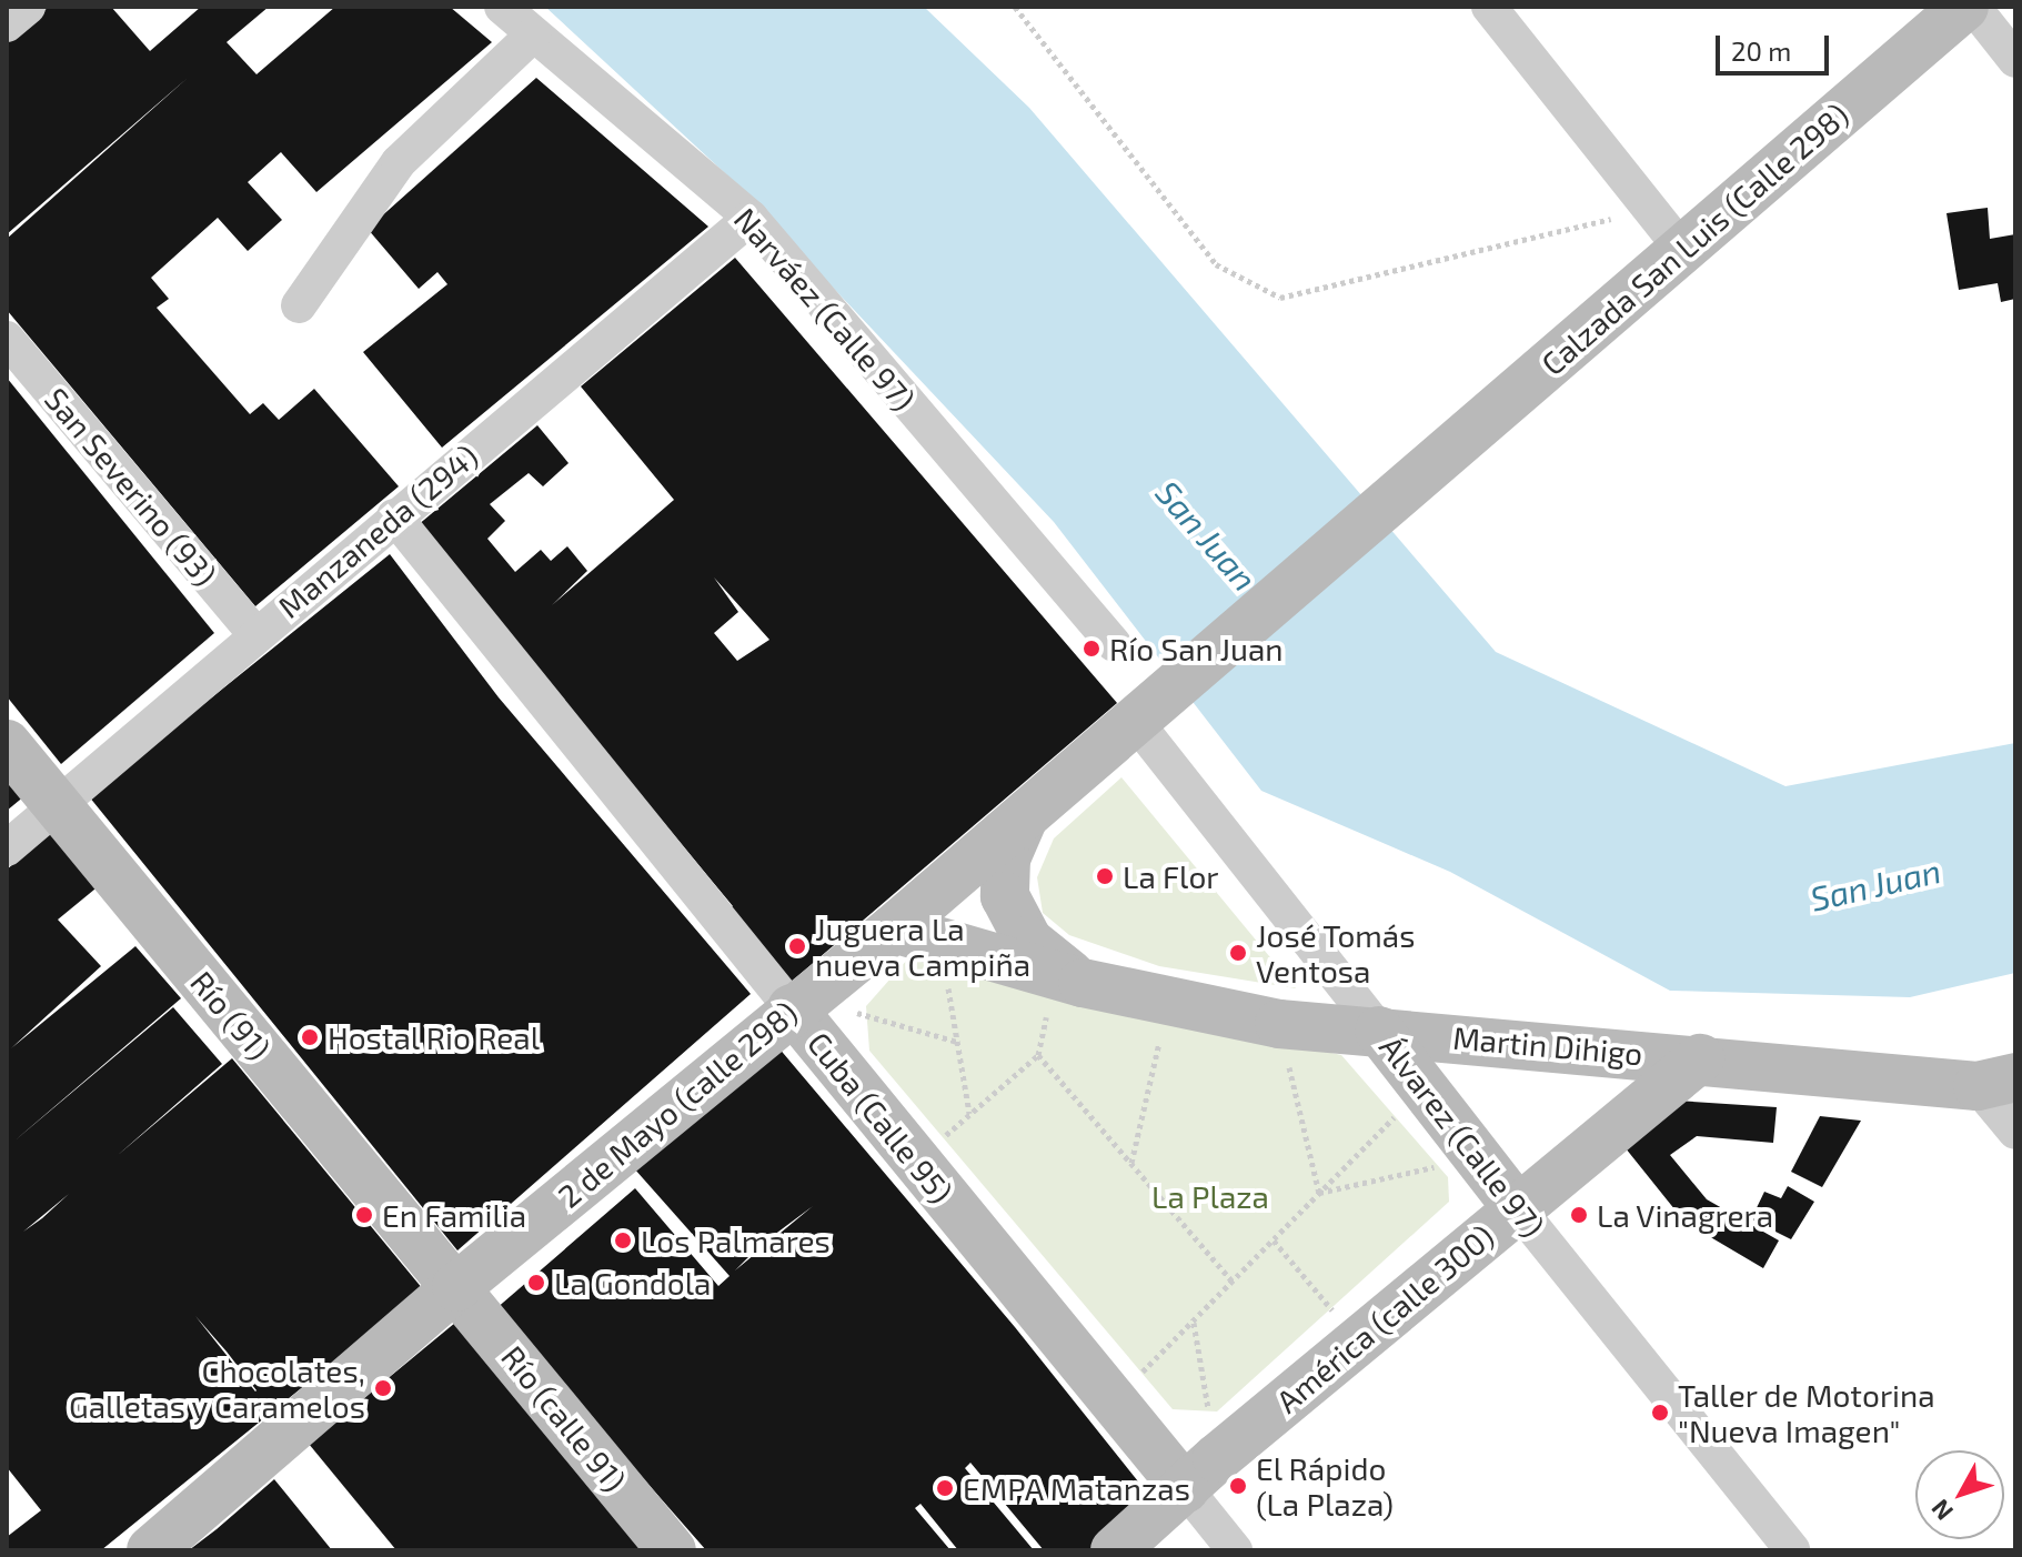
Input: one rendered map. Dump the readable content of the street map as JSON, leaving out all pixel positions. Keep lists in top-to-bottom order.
{
  "streets": {
    "main road": [
      "Calzada San Luis (Calle 298)",
      "Río (91)",
      "Martin Dihigo",
      "2 de Mayo (calle 298)",
      "Cuba (Calle 95)",
      "Álvarez (Calle 97)",
      "América (calle 300)",
      "Río (calle 91)"
    ],
    "street": ["Narváez (Calle 97)", "San Severino (93)", "Manzaneda (294)"]
  },
  "crossings": [
    ["Calzada San Luis (Calle 298)", "2 de Mayo (calle 298)"],
    ["Calzada San Luis (Calle 298)", "Álvarez (Calle 97)"],
    ["Narváez (Calle 97)", "Manzaneda (294)"],
    ["San Severino (93)", "Manzaneda (294)"],
    ["Manzaneda (294)", "Río (91)"],
    ["Manzaneda (294)", "Cuba (Calle 95)"],
    ["Río (91)", "2 de Mayo (calle 298)"],
    ["Río (91)", "Río (calle 91)"],
    ["Martin Dihigo", "2 de Mayo (calle 298)"],
    ["Martin Dihigo", "Álvarez (Calle 97)"],
    ["Martin Dihigo", "América (calle 300)"],
    ["2 de Mayo (calle 298)", "Cuba (Calle 95)"],
    ["2 de Mayo (calle 298)", "Álvarez (Calle 97)"],
    ["2 de Mayo (calle 298)", "Río (calle 91)"],
    ["Cuba (Calle 95)", "América (calle 300)"],
    ["Álvarez (Calle 97)", "América (calle 300)"]
  ],
  "water": ["San Juan"],
  "parks": ["La Plaza"],
  "places": [
    "Río San Juan",
    "La Flor",
    "Juguera La nueva Campiña",
    "José Tomás Ventosa",
    "Hostal Rio Real",
    "En Familia",
    "La Vinagrera",
    "Los Palmares",
    "La Gondola",
    "Chocolates, Galletas y Caramelos",
    "Taller de Motorina \"Nueva Imagen\"",
    "El Rápido (La Plaza)",
    "EMPA Matanzas"
  ],
  "scale_bar": "20 m",
  "north": "bottom left"
}
